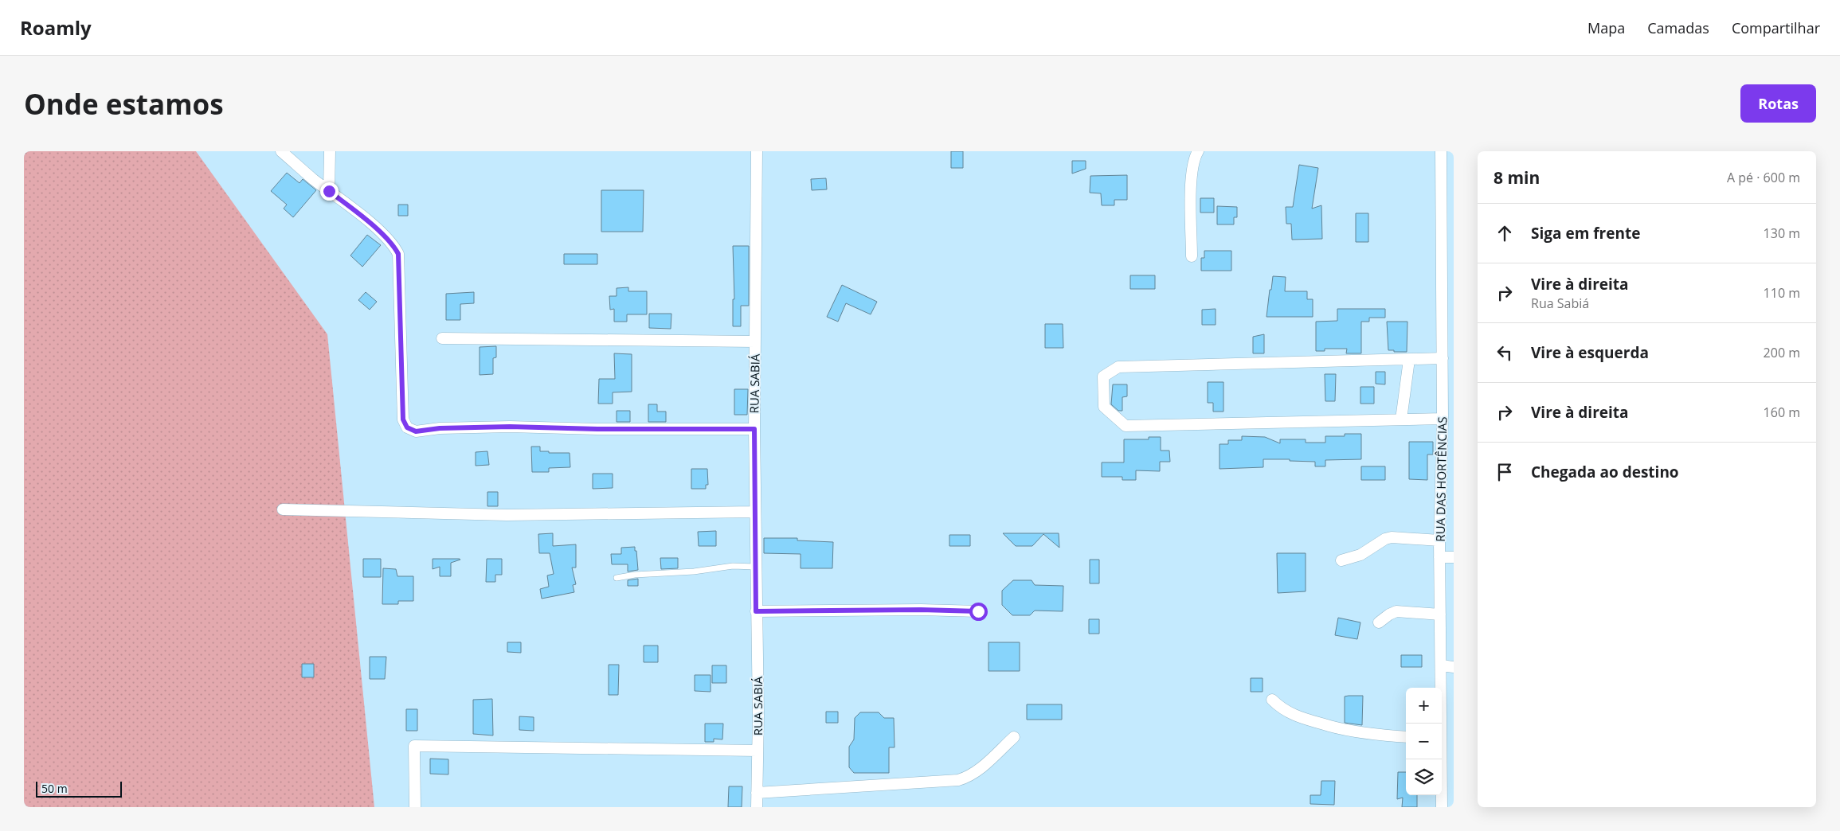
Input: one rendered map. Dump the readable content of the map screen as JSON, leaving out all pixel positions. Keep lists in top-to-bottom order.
{
  "streets": {
    "street": ["RUA SABIÁ", "RUA DAS HORTÊNCIAS"]
  },
  "scale_bar": "50 m",
  "page": {
    "header": "Roamly",
    "nav": ["Mapa", "Camadas", "Compartilhar"],
    "buttons": "Rotas",
    "title": "Onde estamos",
    "heading": ["8 min", "A pé · 600 m"],
    "list": [
      ["Siga em frente", "130 m"],
      ["Vire à direita", "Rua Sabiá", "110 m"],
      ["Vire à esquerda", "200 m"],
      ["Vire à direita", "160 m"],
      "Chegada ao destino"
    ],
    "map_buttons": ["+", "−"],
    "scale": "50 m"
  }
}
